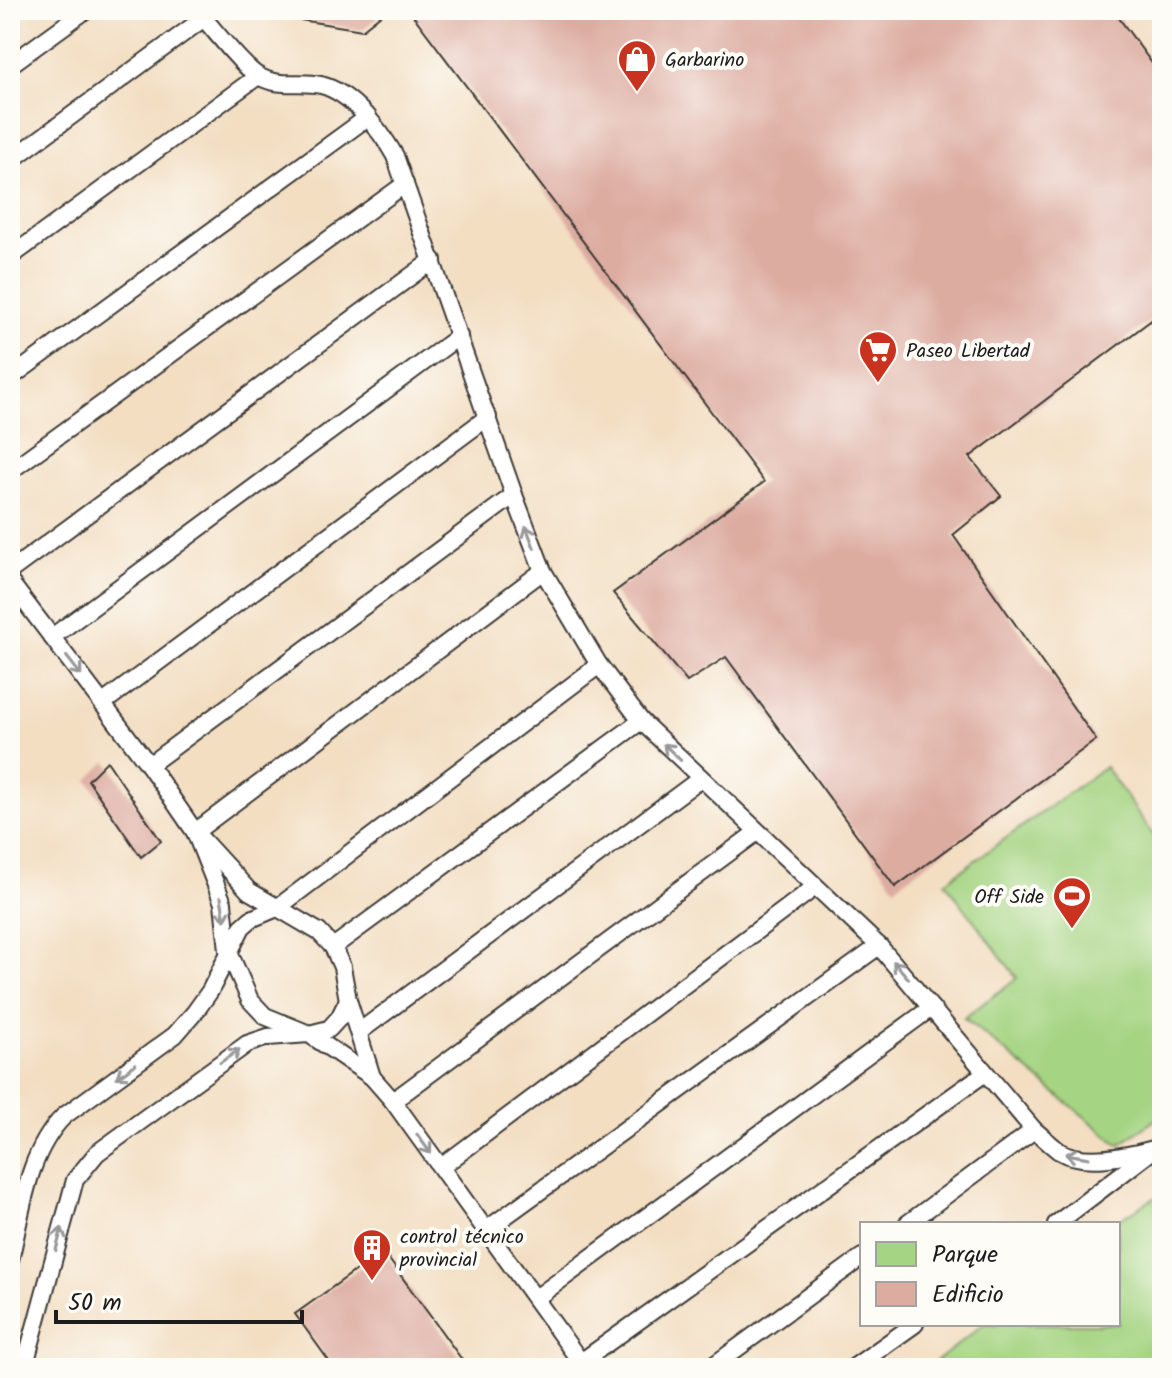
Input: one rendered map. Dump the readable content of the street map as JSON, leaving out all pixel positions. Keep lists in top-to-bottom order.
{
  "places": {
    "shop": ["Garbarino"],
    "supermarket": ["Paseo Libertad"],
    "sports": ["Off Side"],
    "building": ["control técnico provincial"]
  },
  "legend": ["Parque", "Edificio"],
  "scale_bar": "50 m"
}
